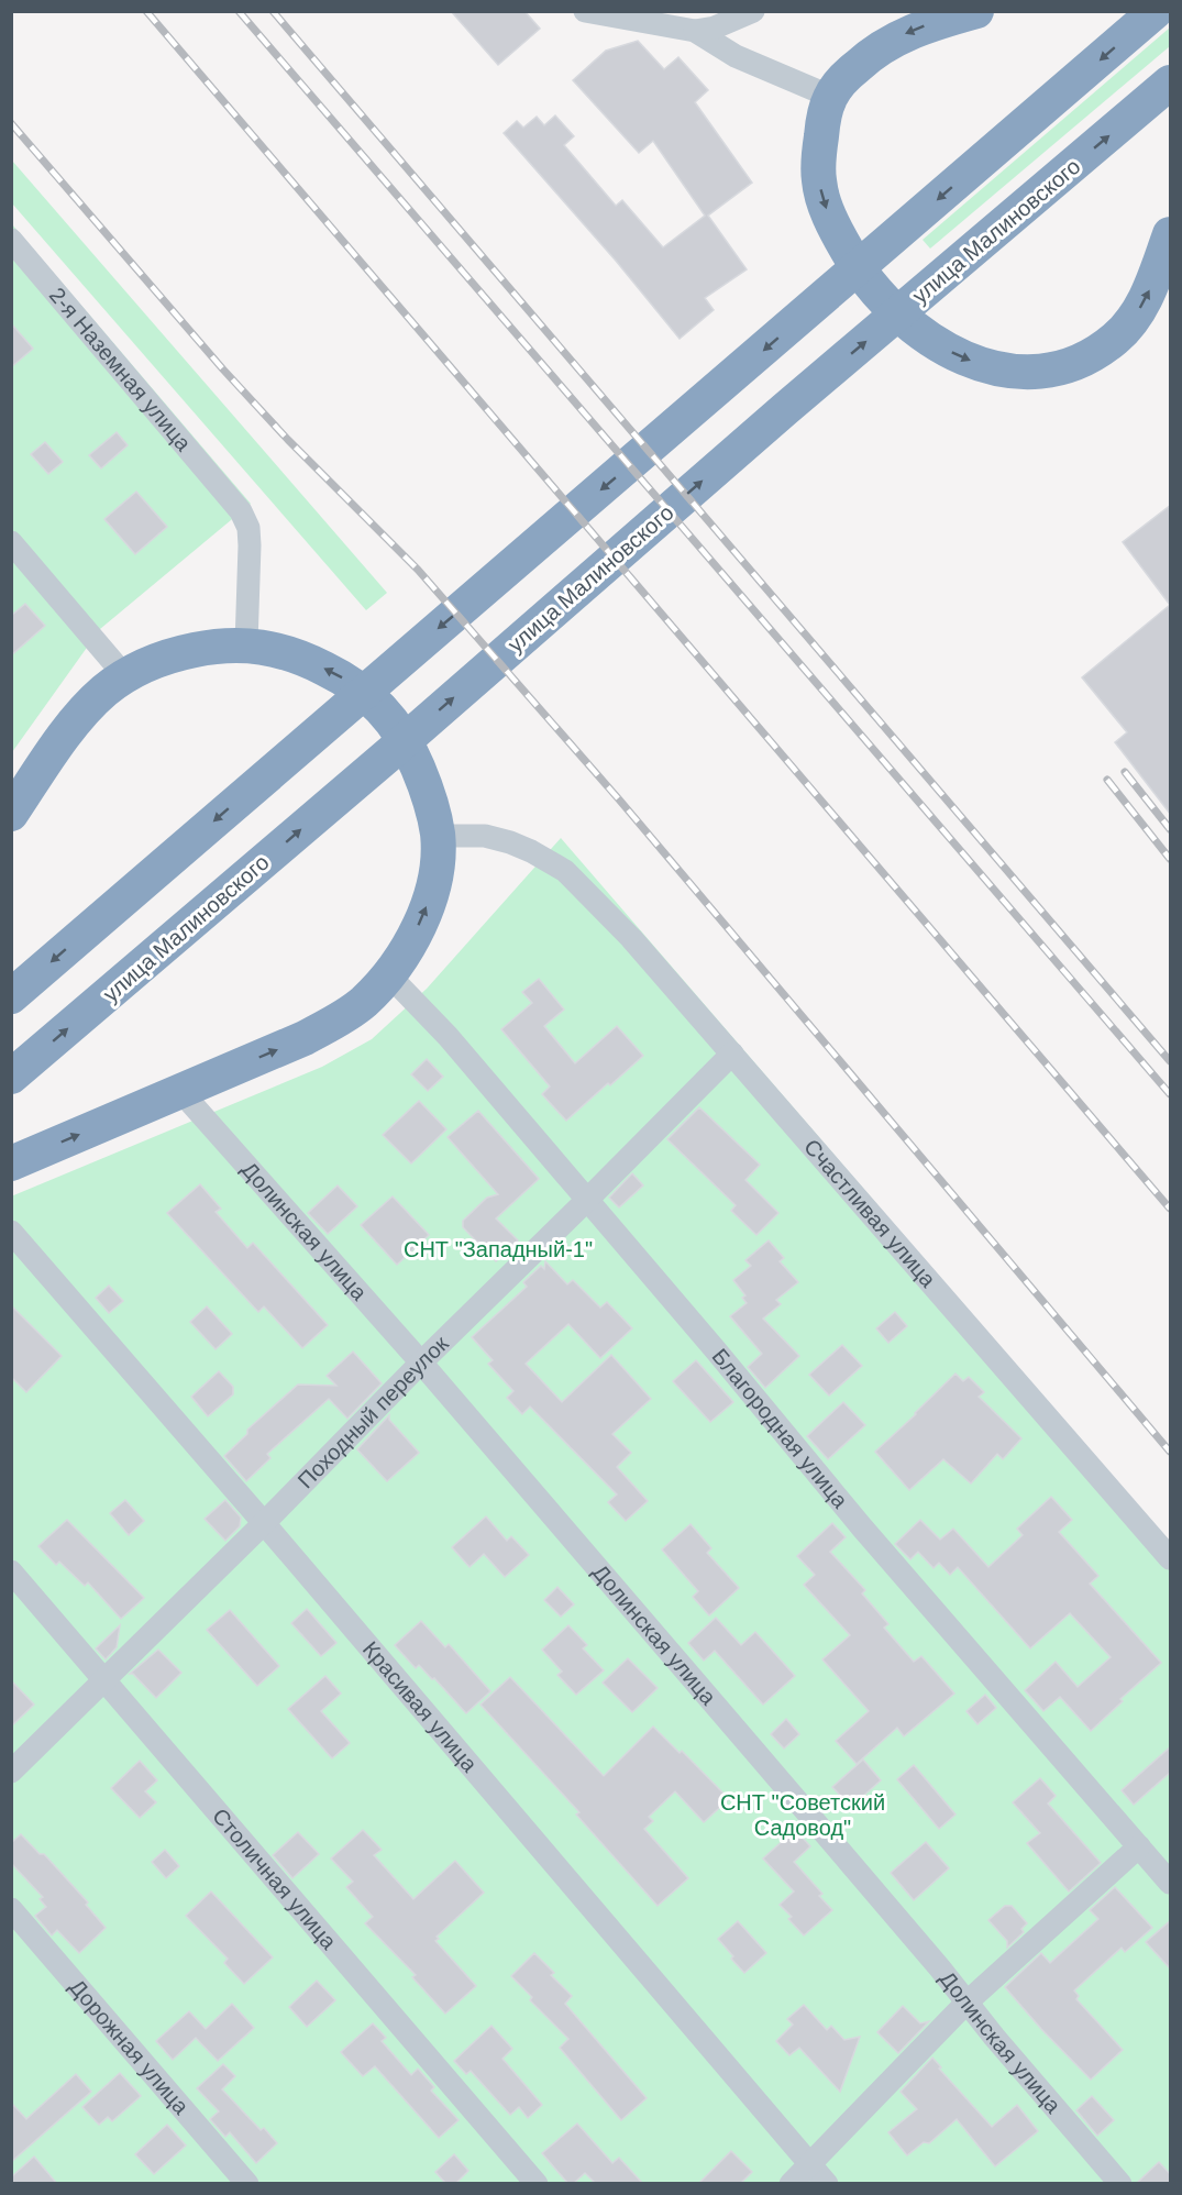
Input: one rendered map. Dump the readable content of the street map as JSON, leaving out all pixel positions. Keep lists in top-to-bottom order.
{
  "streets": {
    "highway": ["улица Малиновского"],
    "street": [
      "2-я Наземная улица",
      "Счастливая улица",
      "Долинская улица",
      "Походный переулок",
      "Благородная улица",
      "Красивая улица",
      "Столичная улица",
      "Дорожная улица"
    ]
  },
  "crossings": [
    ["Счастливая улица", "Походный переулок"],
    ["Долинская улица", "Походный переулок"],
    ["Походный переулок", "Благородная улица"],
    ["Походный переулок", "Красивая улица"],
    ["Походный переулок", "Столичная улица"]
  ],
  "parks": ["СНТ \"Западный-1\"", "СНТ \"Советский Садовод\""]
}
